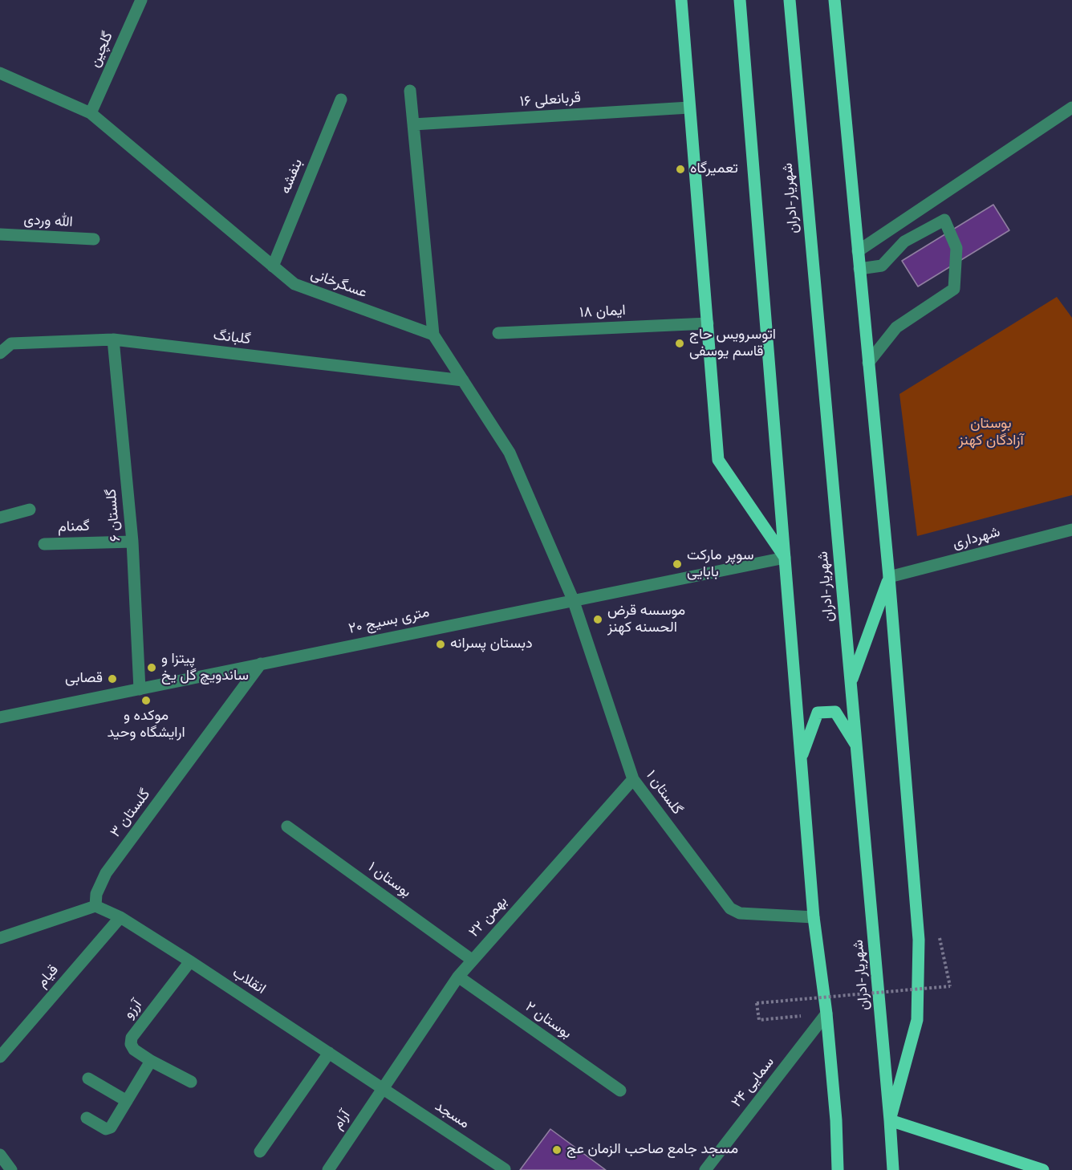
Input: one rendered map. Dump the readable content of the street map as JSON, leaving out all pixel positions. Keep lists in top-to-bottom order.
{
  "streets": {
    "main road": ["شهریار-ادران"],
    "street": [
      "گلچین",
      "قربانعلی ۱۶",
      "بنفشه",
      "الله وردی",
      "عسگرخانی",
      "ایمان ۱۸",
      "گلبانگ",
      "گلستان ۶",
      "گمنام",
      "شهرداری",
      "۲۰ متری بسیج",
      "گلستان ۱",
      "گلستان ۳",
      "بوستان ۱",
      "۲۲ بهمن",
      "قیام",
      "انقلاب",
      "آرزو",
      "بوستان ۲",
      "سمایی ۲۴",
      "مسجد",
      "آرام"
    ]
  },
  "crossings": [
    ["گلچین", "عسگرخانی"],
    ["بنفشه", "عسگرخانی"],
    ["گلبانگ", "گلستان ۶"],
    ["گلستان ۶", "گمنام"],
    ["گلستان ۶", "۲۰ متری بسیج"],
    ["۲۰ متری بسیج", "گلستان ۱"],
    ["۲۰ متری بسیج", "گلستان ۳"],
    ["گلستان ۱", "۲۲ بهمن"],
    ["گلستان ۳", "انقلاب"],
    ["بوستان ۱", "۲۲ بهمن"],
    ["۲۲ بهمن", "انقلاب"],
    ["۲۲ بهمن", "بوستان ۲"],
    ["۲۲ بهمن", "مسجد"],
    ["۲۲ بهمن", "آرام"],
    ["قیام", "انقلاب"],
    ["انقلاب", "آرزو"],
    ["انقلاب", "مسجد"],
    ["انقلاب", "آرام"],
    ["مسجد", "آرام"]
  ],
  "parks": ["بوستان آزادگان کهنز"],
  "places": [
    "تعمیرگاه",
    "اتوسرویس حاج قاسم یوسفی",
    "سوپر مارکت بابایی",
    "موسسه قرض الحسنه کهنز",
    "دبستان پسرانه",
    "پیتزا و ساندویچ گل یخ",
    "قصابی",
    "موکده و ارایشگاه وحید",
    "مسجد جامع صاحب الزمان عج"
  ]
}
